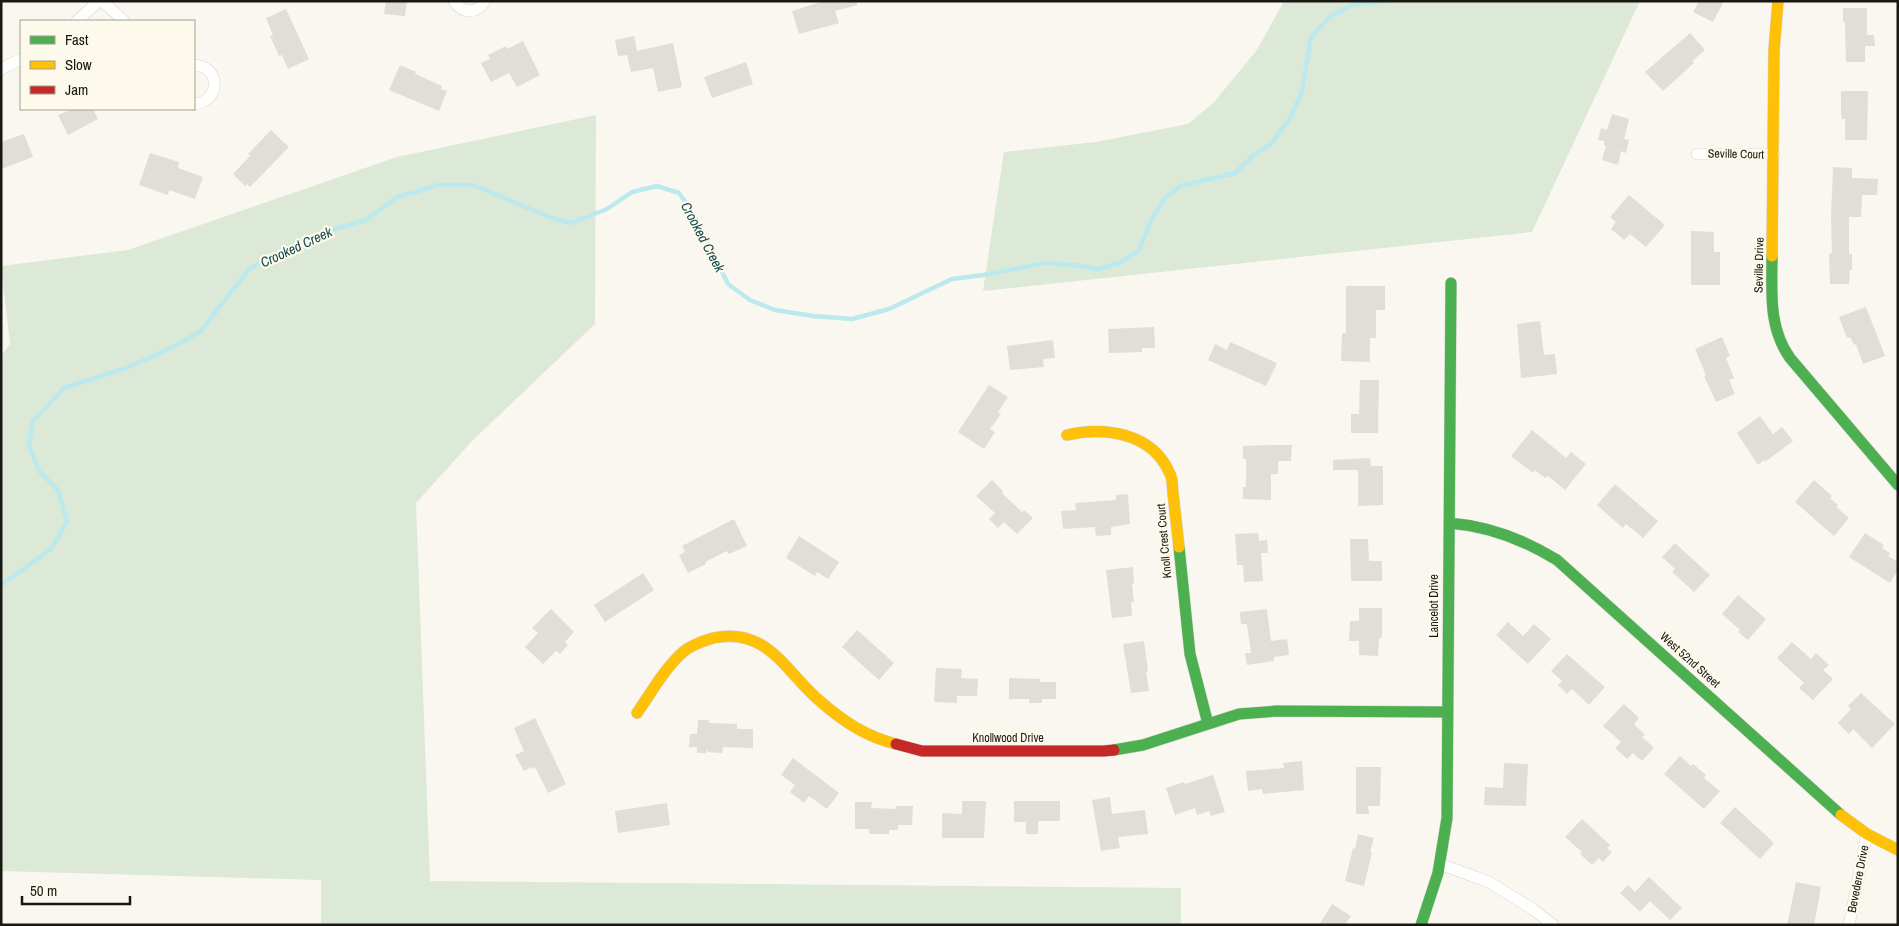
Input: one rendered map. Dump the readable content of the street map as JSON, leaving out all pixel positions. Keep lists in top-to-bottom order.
{
  "streets": {
    "street": [
      "Seville Court",
      "Seville Drive",
      "Knoll Crest Court",
      "Lancelot Drive",
      "West 52nd Street",
      "Knollwood Drive",
      "Bevedere Drive"
    ]
  },
  "crossings": [
    ["Seville Court", "Seville Drive"],
    ["Knoll Crest Court", "Knollwood Drive"],
    ["Lancelot Drive", "West 52nd Street"],
    ["Lancelot Drive", "Knollwood Drive"],
    ["West 52nd Street", "Bevedere Drive"]
  ],
  "water": ["Crooked Creek"],
  "legend": ["Fast", "Slow", "Jam"],
  "scale_bar": "50 m"
}
